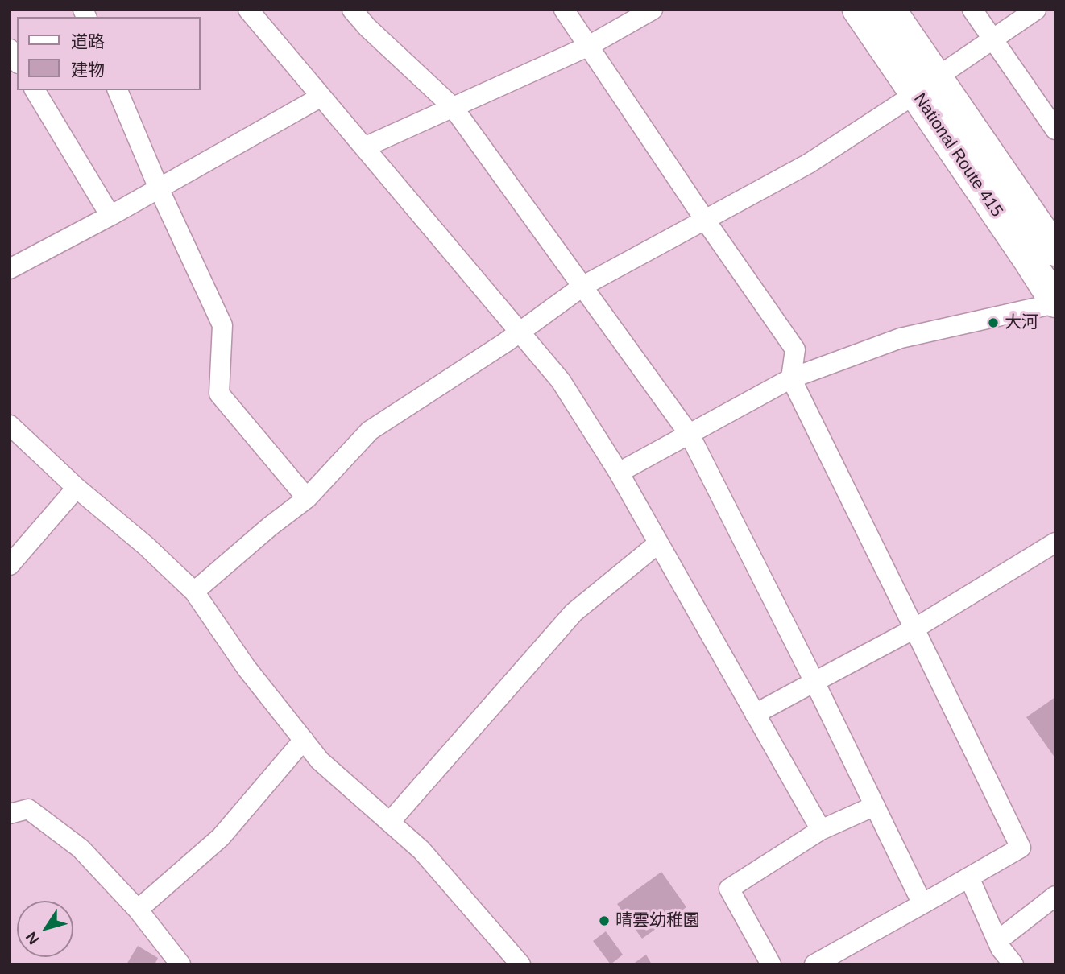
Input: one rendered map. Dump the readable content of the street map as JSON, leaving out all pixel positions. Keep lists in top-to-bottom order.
{
  "streets": {
    "highway": ["National Route 415"]
  },
  "places": ["大河", "晴雲幼稚園"],
  "legend": ["道路", "建物"],
  "north": "bottom left"
}
